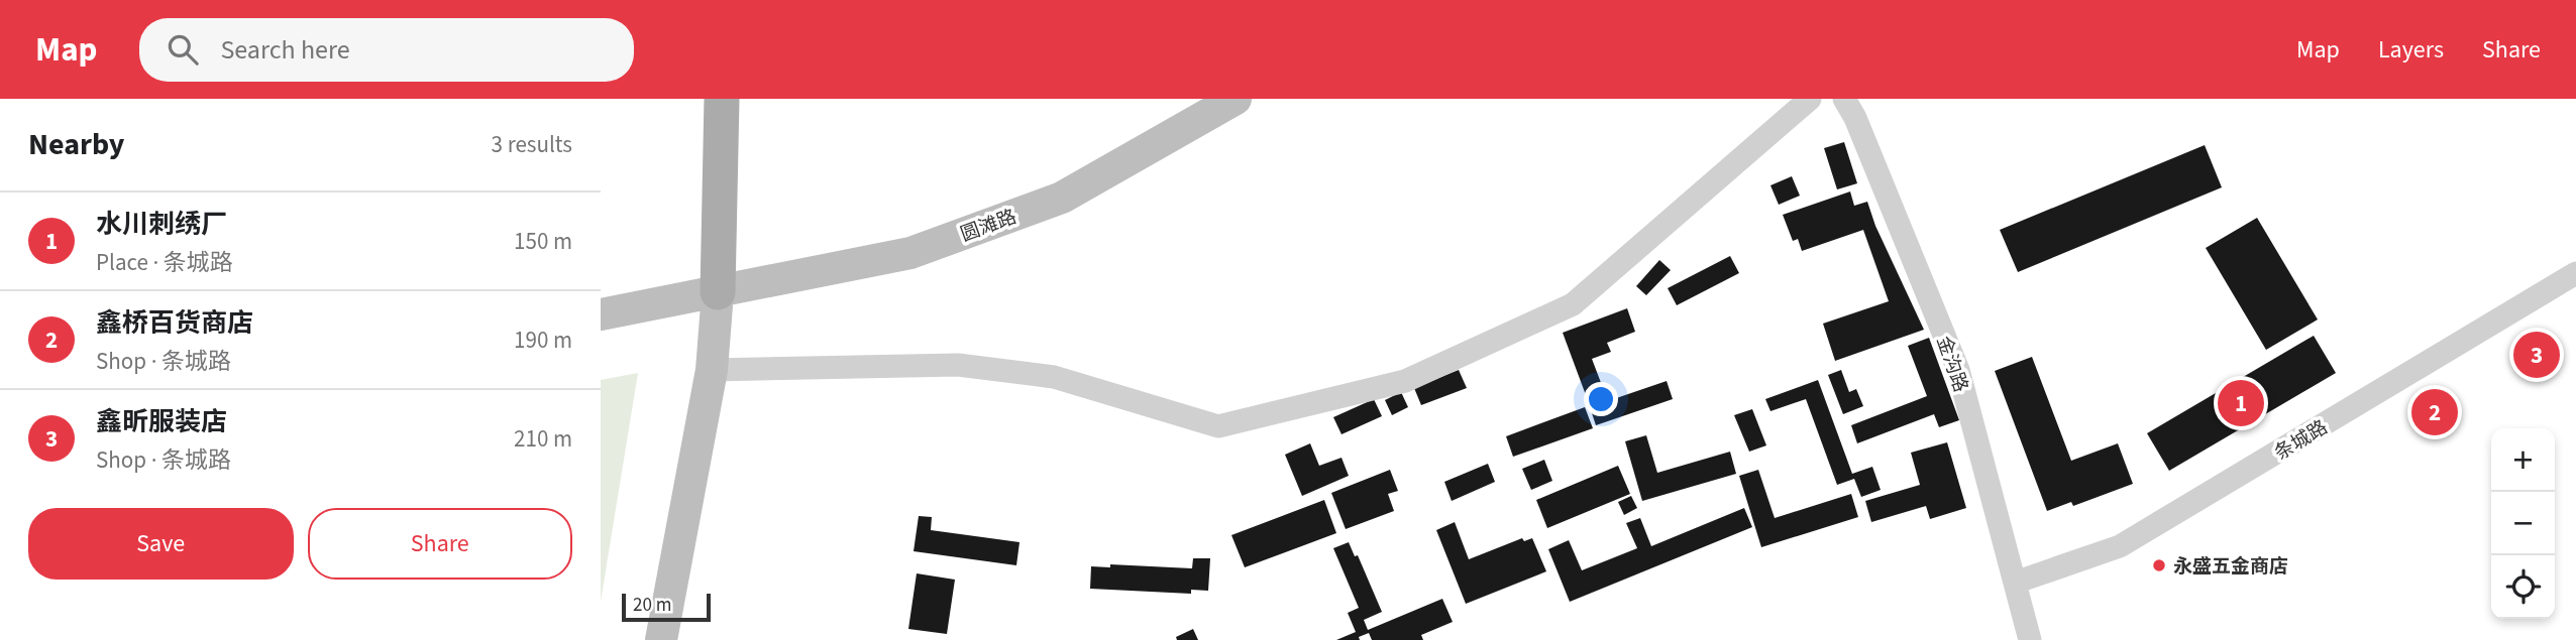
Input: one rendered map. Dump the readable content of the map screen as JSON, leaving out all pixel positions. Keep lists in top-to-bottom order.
{
  "streets": {
    "main road": ["圆滩路"],
    "street": ["金沟路", "条城路"]
  },
  "crossings": [
    ["金沟路", "条城路"]
  ],
  "places": ["永盛五金商店"],
  "scale_bar": "20 m",
  "page": {
    "header": "Map",
    "search": "Search here",
    "nav": ["Map", "Layers", "Share"],
    "heading": ["Nearby", "3 results"],
    "list": [
      {
        "mark": "1",
        "name": "水川刺绣厂",
        "note": "Place · 条城路",
        "value": "150 m"
      },
      {
        "mark": "2",
        "name": "鑫桥百货商店",
        "note": "Shop · 条城路",
        "value": "190 m"
      },
      {
        "mark": "3",
        "name": "鑫昕服装店",
        "note": "Shop · 条城路",
        "value": "210 m"
      }
    ],
    "pins": ["3", "1", "2"],
    "map_buttons": ["+", "−"],
    "buttons": ["Save", "Share"],
    "scale": "20 m"
  }
}
